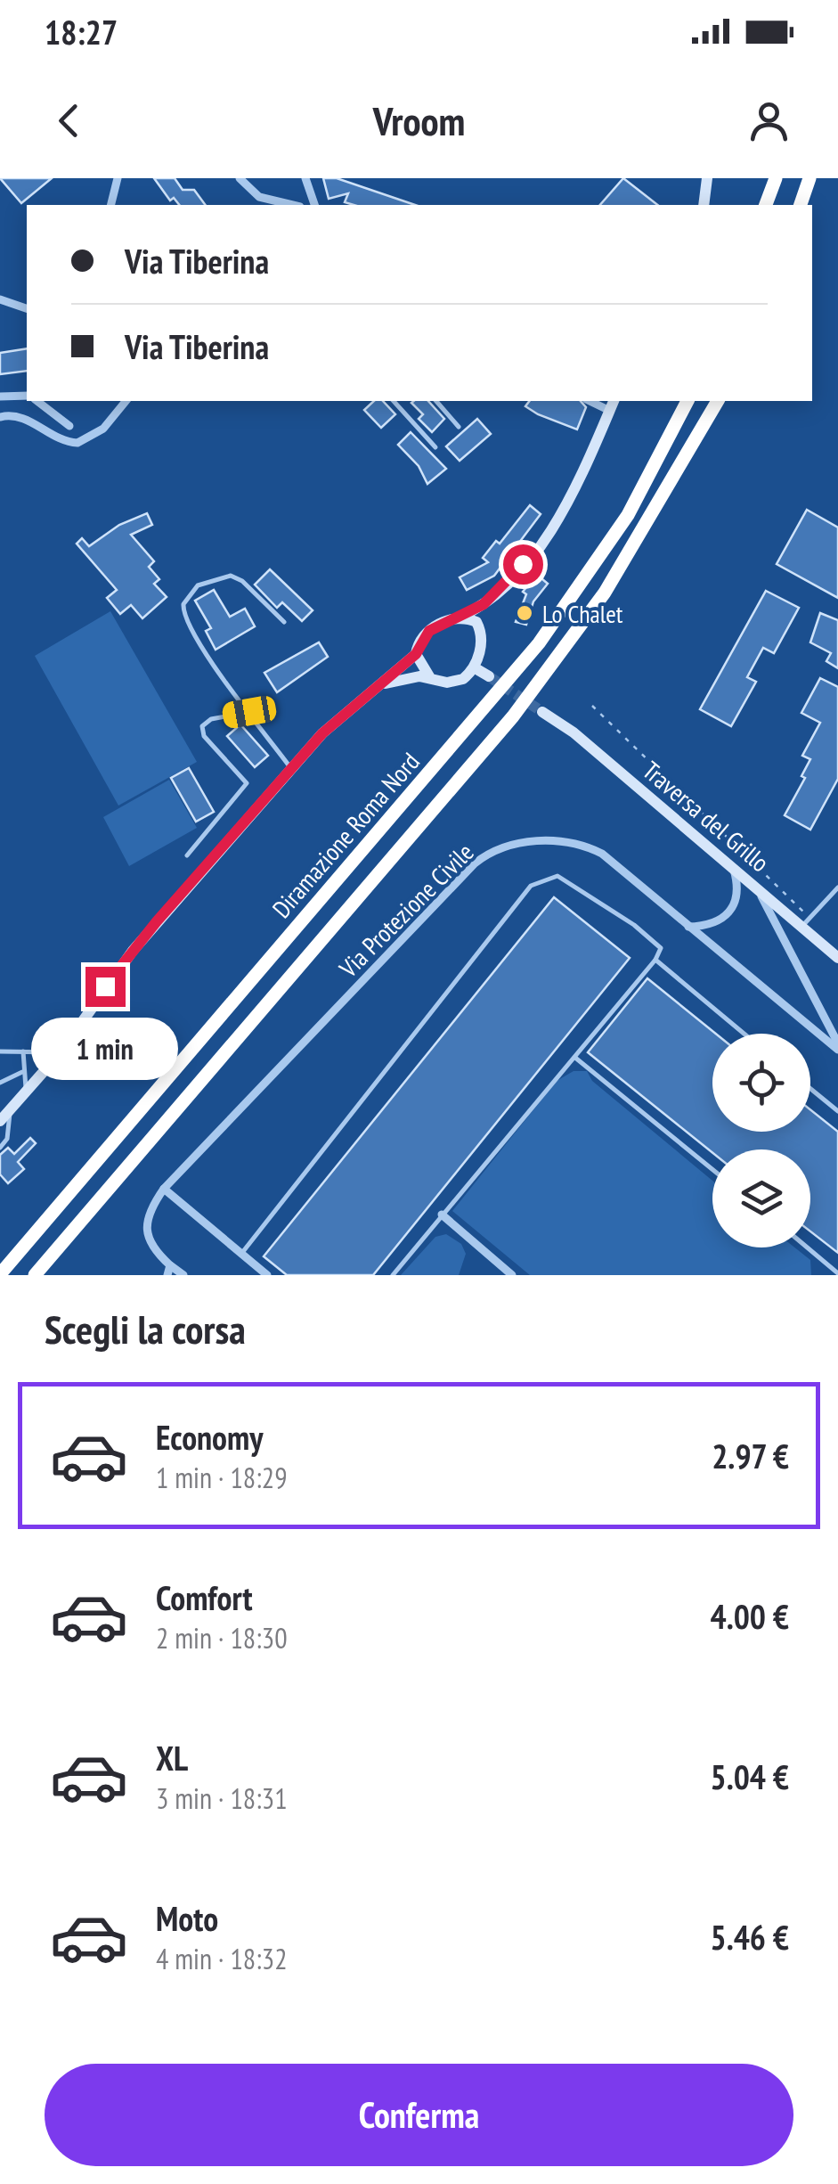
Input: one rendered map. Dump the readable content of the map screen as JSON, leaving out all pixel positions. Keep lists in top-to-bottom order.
{
  "streets": {
    "highway": ["Diramazione Roma Nord"],
    "main road": ["Traversa del Grillo"],
    "street": ["Via Protezione Civile"]
  },
  "places": ["Lo Chalet"],
  "page": {
    "status": "18:27",
    "header": "Vroom",
    "banner": ["Via Tiberina", "Via Tiberina"],
    "bubble": "1 min",
    "heading": "Scegli la corsa",
    "list": [
      {
        "name": "Economy",
        "note": "1 min · 18:29",
        "value": "2.97 €"
      },
      {
        "name": "Comfort",
        "note": "2 min · 18:30",
        "value": "4.00 €"
      },
      {
        "name": "XL",
        "note": "3 min · 18:31",
        "value": "5.04 €"
      },
      {
        "name": "Moto",
        "note": "4 min · 18:32",
        "value": "5.46 €"
      }
    ],
    "buttons": "Conferma"
  }
}
